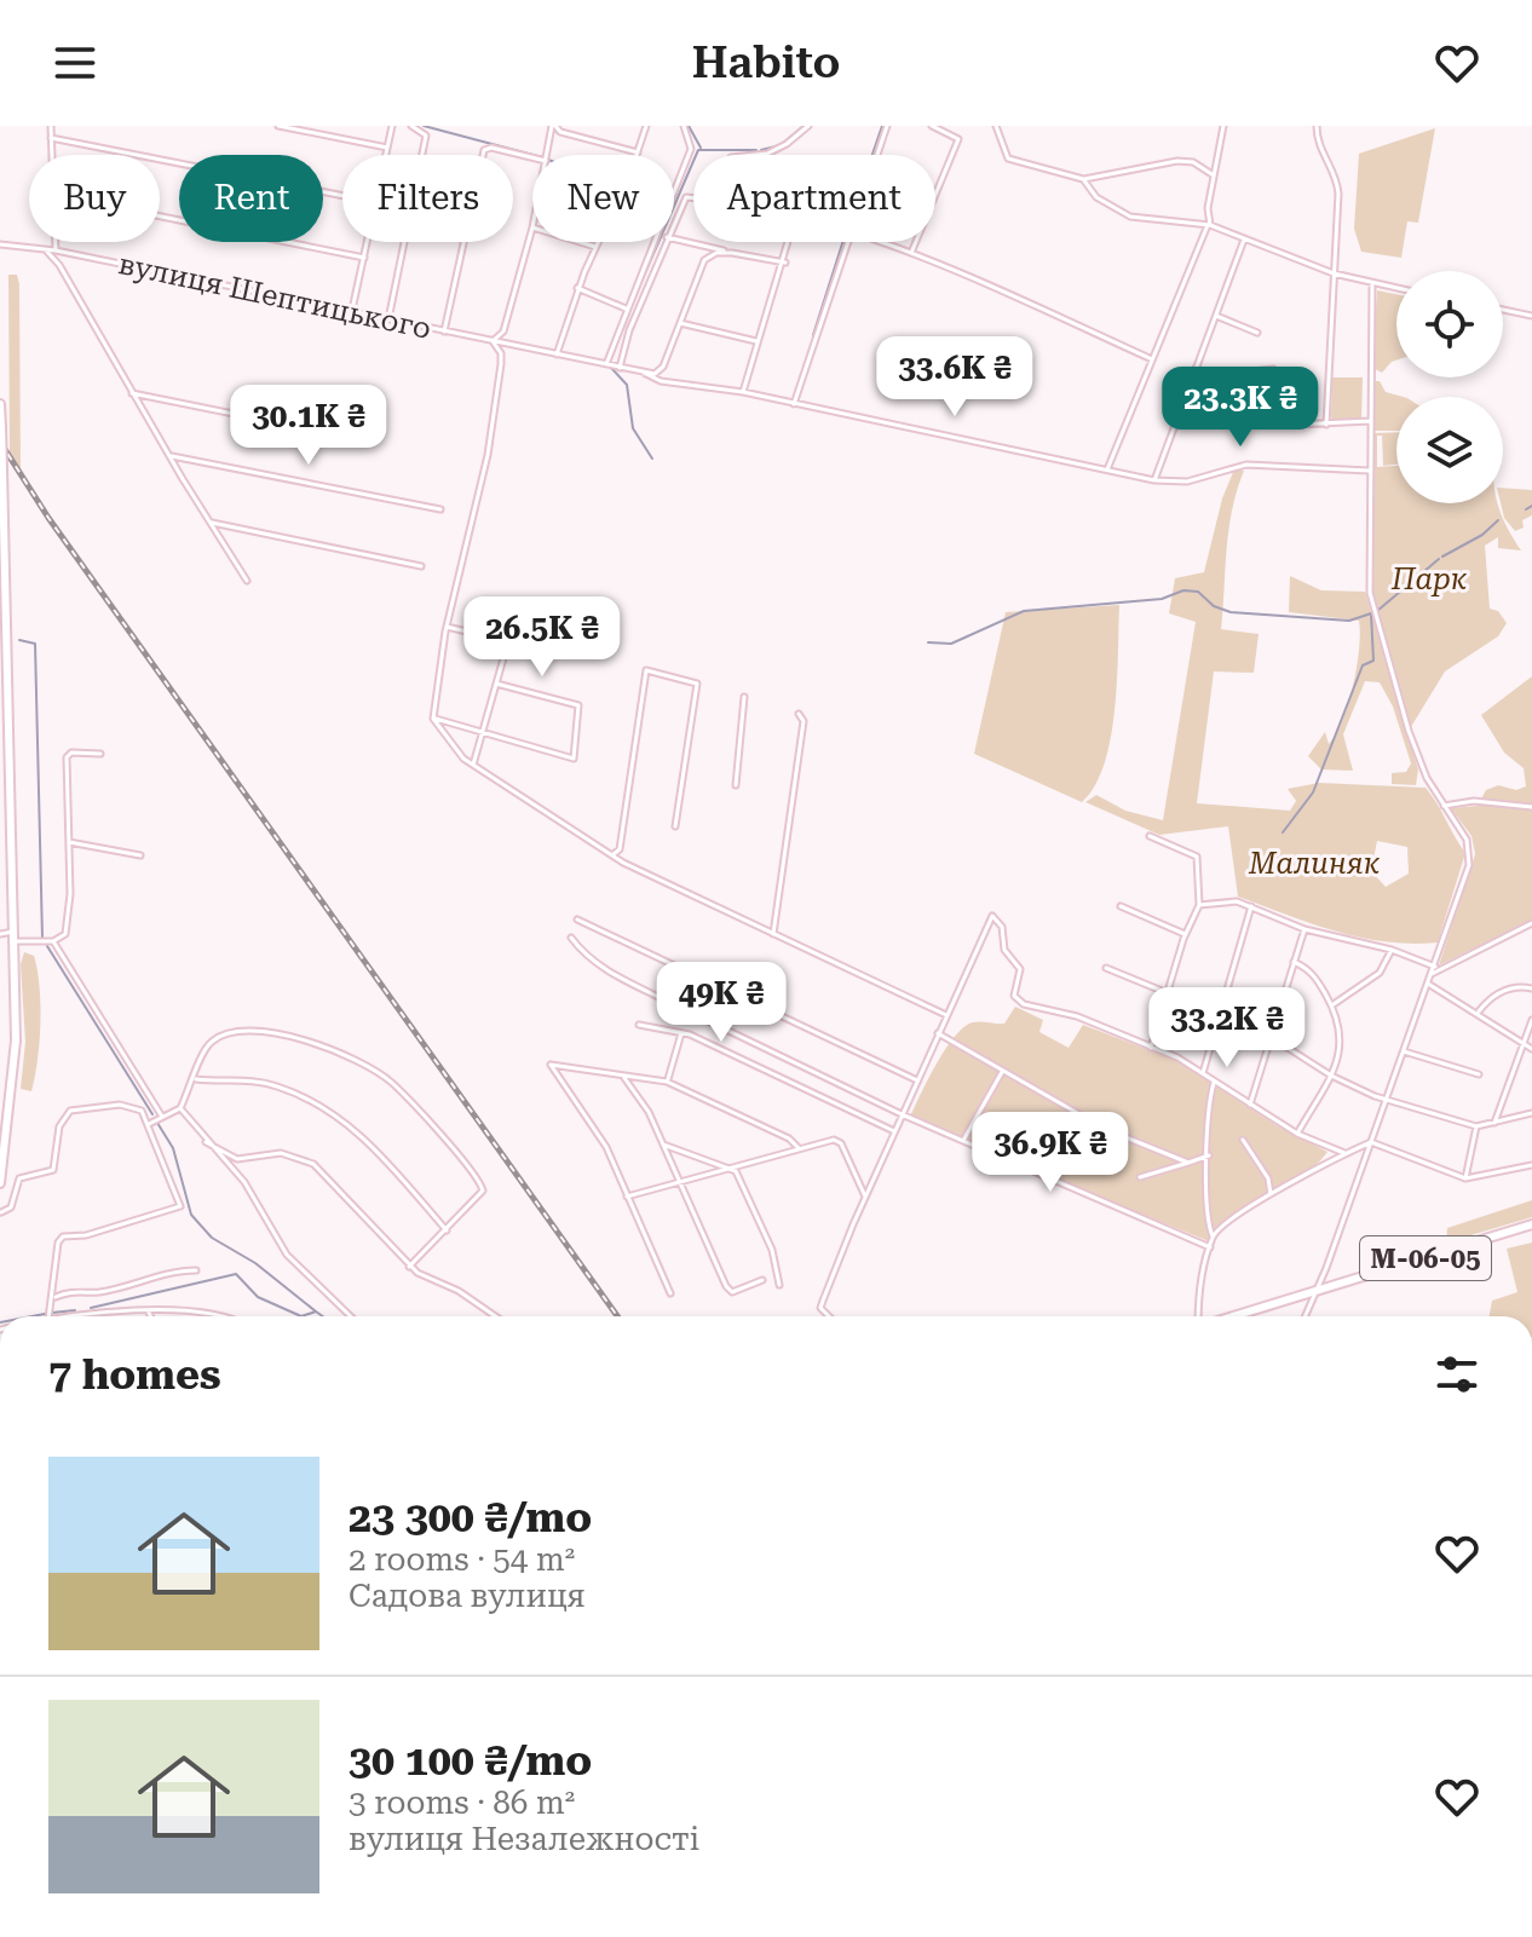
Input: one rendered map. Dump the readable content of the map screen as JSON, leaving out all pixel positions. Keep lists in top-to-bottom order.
{
  "streets": {
    "highway": ["М-06-05"],
    "street": ["вулиця Шептицького"]
  },
  "parks": ["Парк", "Малиняк"],
  "page": {
    "header": "Habito",
    "chip": [
      "Buy",
      "Rent",
      "Filters",
      "New",
      "Apartment"
    ],
    "price": [
      "33.6K ₴",
      "23.3K ₴",
      "30.1K ₴",
      "26.5K ₴",
      "49K ₴",
      "33.2K ₴",
      "36.9K ₴"
    ],
    "heading": "7 homes",
    "list": [
      {
        "name": "23 300 ₴/mo",
        "note": "2 rooms · 54 m² · Садова вулиця"
      },
      {
        "name": "30 100 ₴/mo",
        "note": "3 rooms · 86 m² · вулиця Незалежності"
      }
    ]
  }
}
